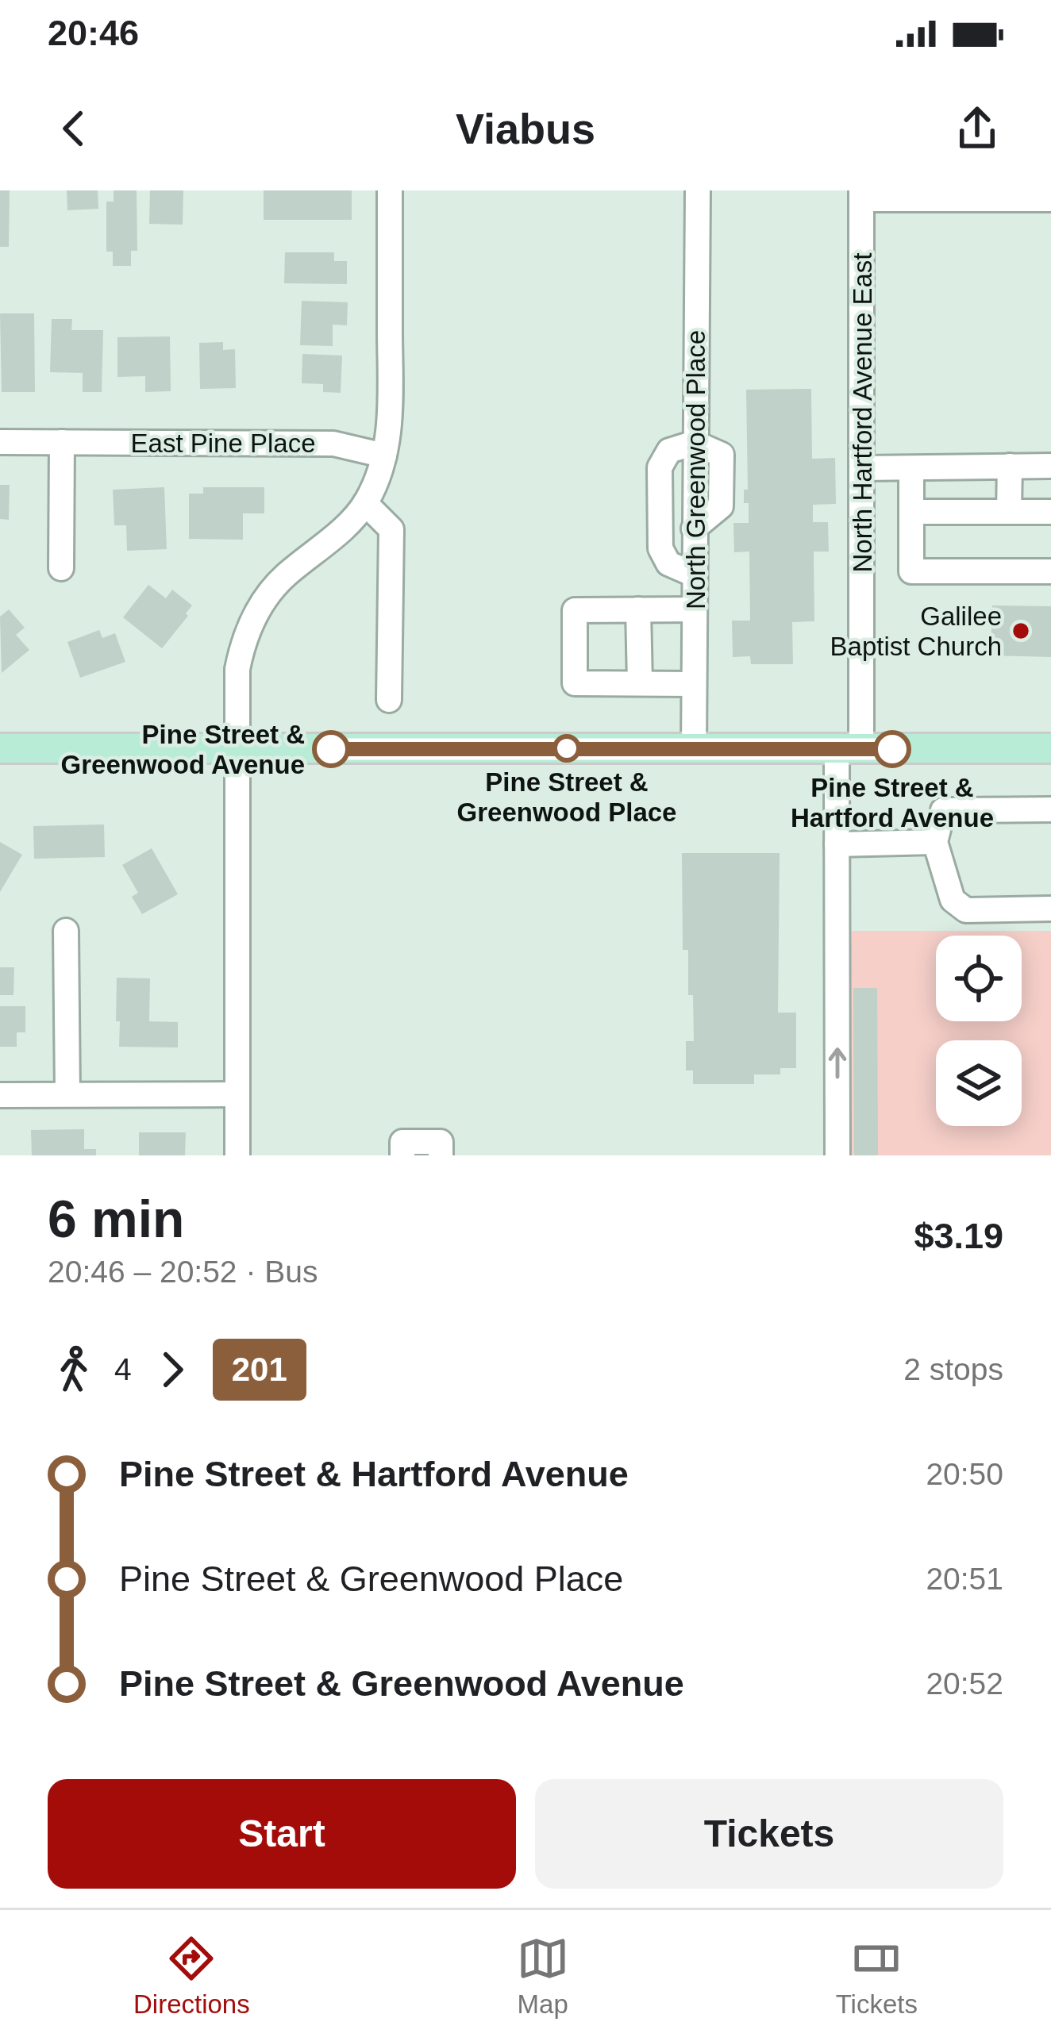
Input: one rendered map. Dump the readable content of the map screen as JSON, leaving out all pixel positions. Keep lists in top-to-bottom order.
{
  "streets": {
    "street": ["North Hartford Avenue East", "East Pine Place", "North Greenwood Place"]
  },
  "places": [
    "Galilee Baptist Church",
    "Pine Street & Greenwood Place",
    "Pine Street & Greenwood Avenue",
    "Pine Street & Hartford Avenue"
  ],
  "lines": ["bus line 201"],
  "page": {
    "status": "20:46",
    "header": "Viabus",
    "heading": ["6 min", "20:46 – 20:52 · Bus", "$3.19"],
    "legs": ["4", "201", "2 stops"],
    "list": [
      {
        "name": "Pine Street & Hartford Avenue",
        "value": "20:50"
      },
      {
        "name": "Pine Street & Greenwood Place",
        "value": "20:51"
      },
      {
        "name": "Pine Street & Greenwood Avenue",
        "value": "20:52"
      }
    ],
    "buttons": ["Start", "Tickets"],
    "tabs": ["Directions", "Map", "Tickets"]
  }
}
